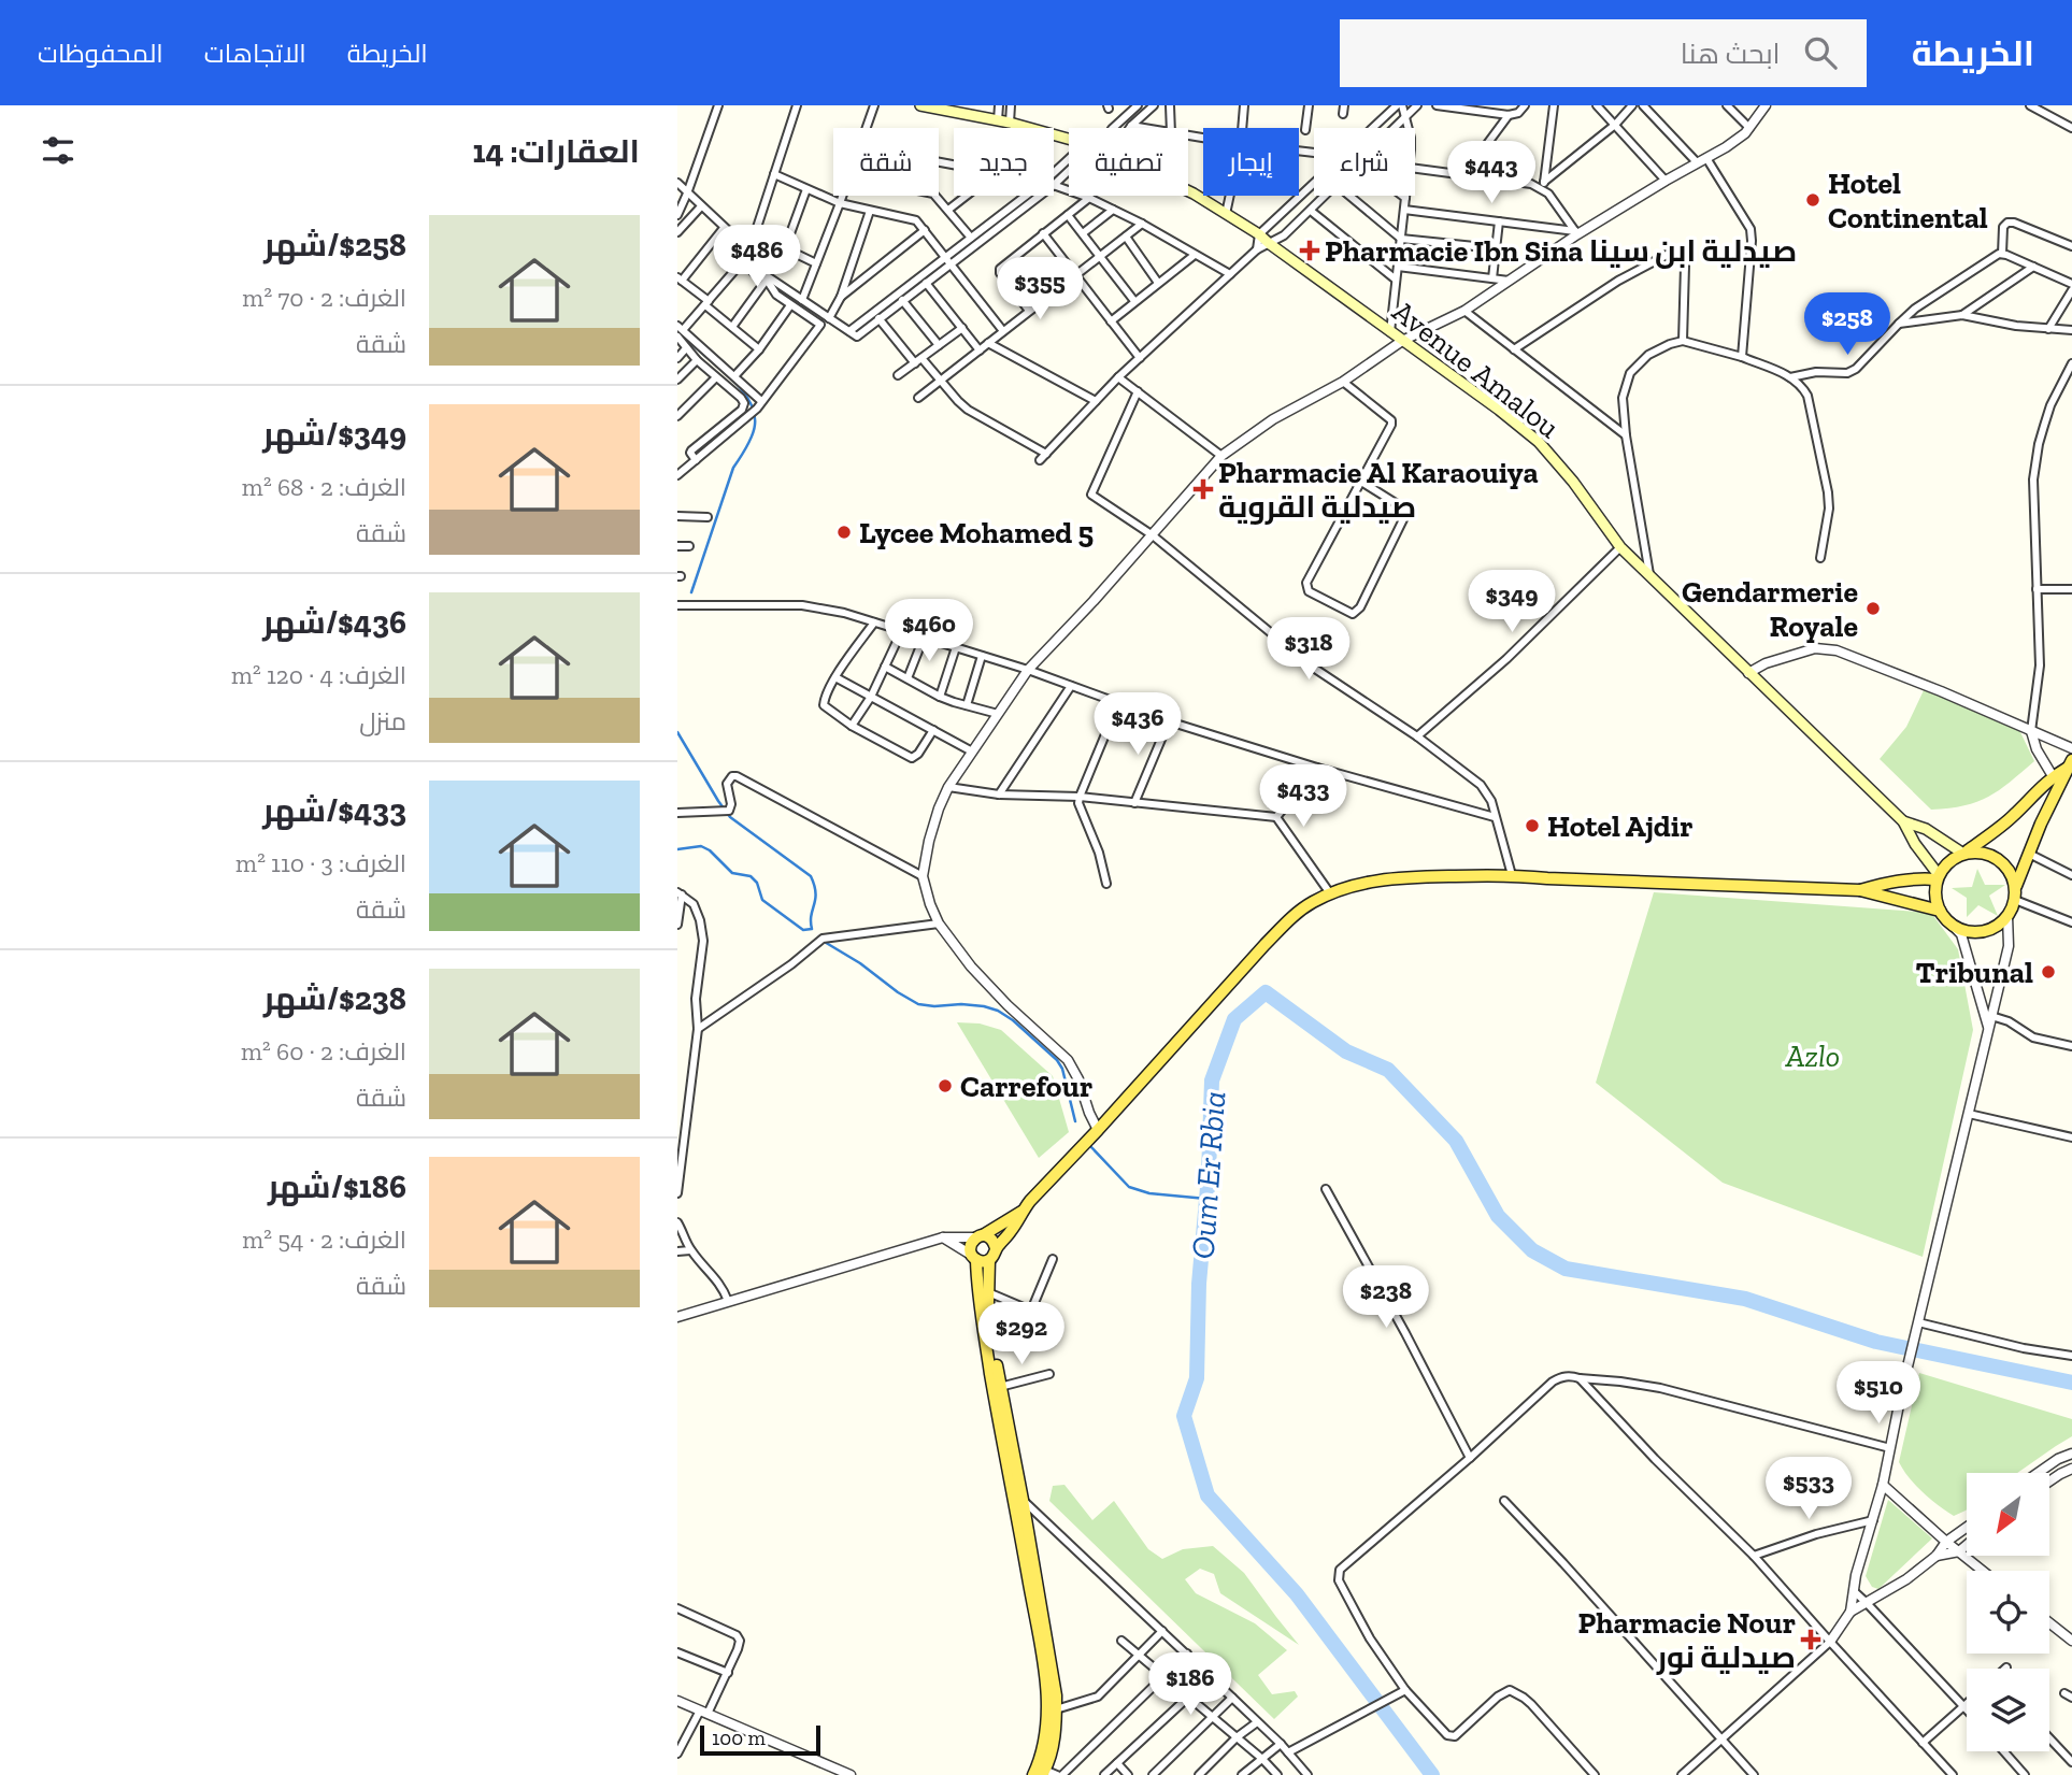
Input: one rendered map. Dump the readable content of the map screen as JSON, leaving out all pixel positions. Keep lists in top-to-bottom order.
{
  "streets": {
    "main road": ["Avenue Amalou"]
  },
  "water": ["Oum Er Rbia"],
  "parks": ["Azlo"],
  "places": {
    "other": [
      "Hotel Continental",
      "Lycee Mohamed 5",
      "Gendarmerie Royale",
      "Hotel Ajdir",
      "Tribunal",
      "Carrefour"
    ],
    "health": ["Pharmacie Ibn Sina صيدلية ابن سينا", "Pharmacie Al Karaouiya صيدلية القروية", "Pharmacie Nour صيدلية نور"]
  },
  "scale_bar": "100 m",
  "north": "bottom left",
  "page": {
    "header": "الخريطة",
    "search": "ابحث هنا",
    "nav": ["الخريطة", "الاتجاهات", "المحفوظات"],
    "heading": "العقارات: 14",
    "chip": [
      "شراء",
      "إيجار",
      "تصفية",
      "جديد",
      "شقة"
    ],
    "price": [
      "$443",
      "$486",
      "$355",
      "$258",
      "$349",
      "$460",
      "$318",
      "$436",
      "$433",
      "$238",
      "$292",
      "$510",
      "$533",
      "$186"
    ],
    "list": [
      {
        "name": "$258/شهر",
        "note": "الغرف: 2 · 70 m² · شقة"
      },
      {
        "name": "$349/شهر",
        "note": "الغرف: 2 · 68 m² · شقة"
      },
      {
        "name": "$436/شهر",
        "note": "الغرف: 4 · 120 m² · منزل"
      },
      {
        "name": "$433/شهر",
        "note": "الغرف: 3 · 110 m² · شقة"
      },
      {
        "name": "$238/شهر",
        "note": "الغرف: 2 · 60 m² · شقة"
      },
      {
        "name": "$186/شهر",
        "note": "الغرف: 2 · 54 m² · شقة"
      }
    ],
    "scale": "100 m"
  }
}
